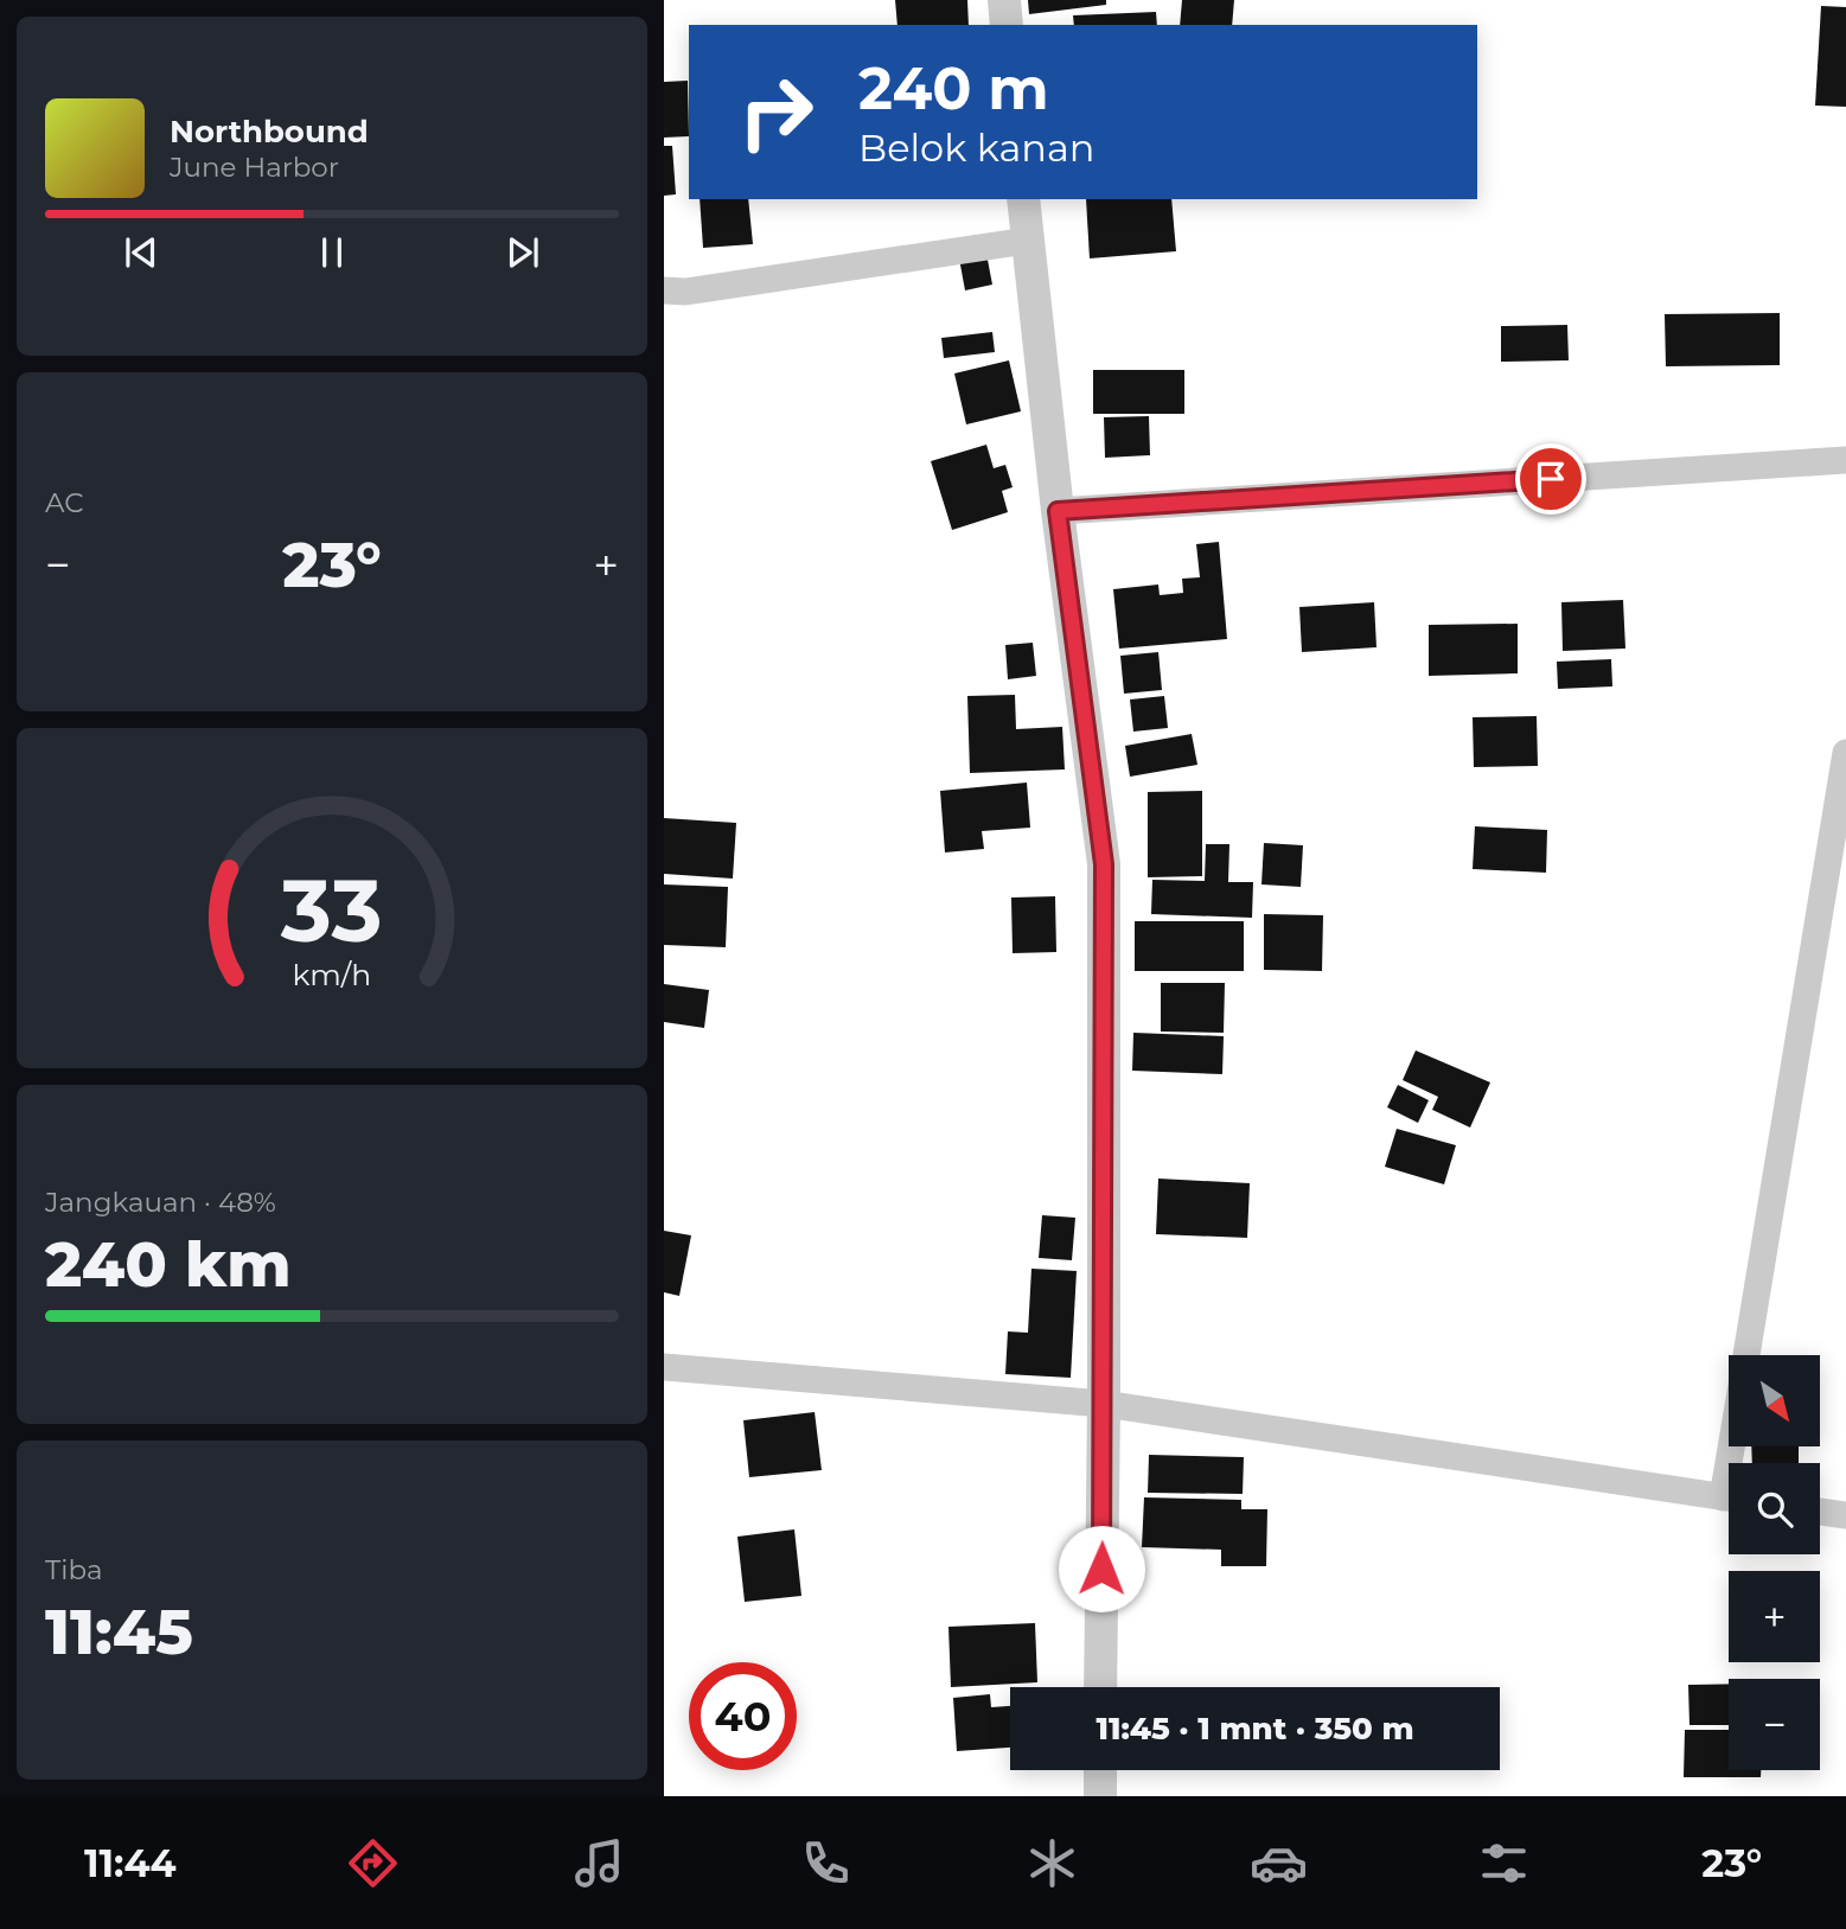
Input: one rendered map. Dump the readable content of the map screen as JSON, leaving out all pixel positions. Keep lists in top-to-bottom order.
{
  "north": "bottom right",
  "page": {
    "turn": ["240 m", "Belok kanan"],
    "song": ["Northbound", "June Harbor"],
    "tile": [
      "AC",
      ["Jangkauan · 48%", "240 km"],
      ["Tiba", "11:45"]
    ],
    "heat": ["−", "23°", "+"],
    "map_buttons": ["+", "−"],
    "limit": "40",
    "trip": "11:45 · 1 mnt · 350 m",
    "tabs": ["11:44", "23°"],
    "gauge": ["33", "km/h"]
  }
}
